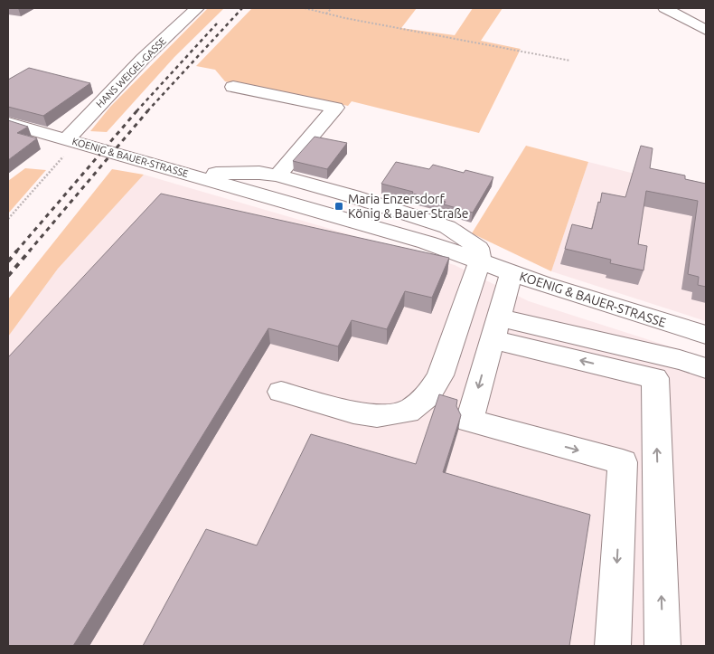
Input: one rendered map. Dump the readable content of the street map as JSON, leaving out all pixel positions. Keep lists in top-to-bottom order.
{
  "streets": {
    "street": ["HANS WEIGEL-GASSE", "KOENIG & BAUER-STRASSE"]
  },
  "crossings": [
    ["HANS WEIGEL-GASSE", "KOENIG & BAUER-STRASSE"]
  ],
  "places": {
    "transit": ["Maria Enzersdorf König & Bauer Straße"]
  }
}
